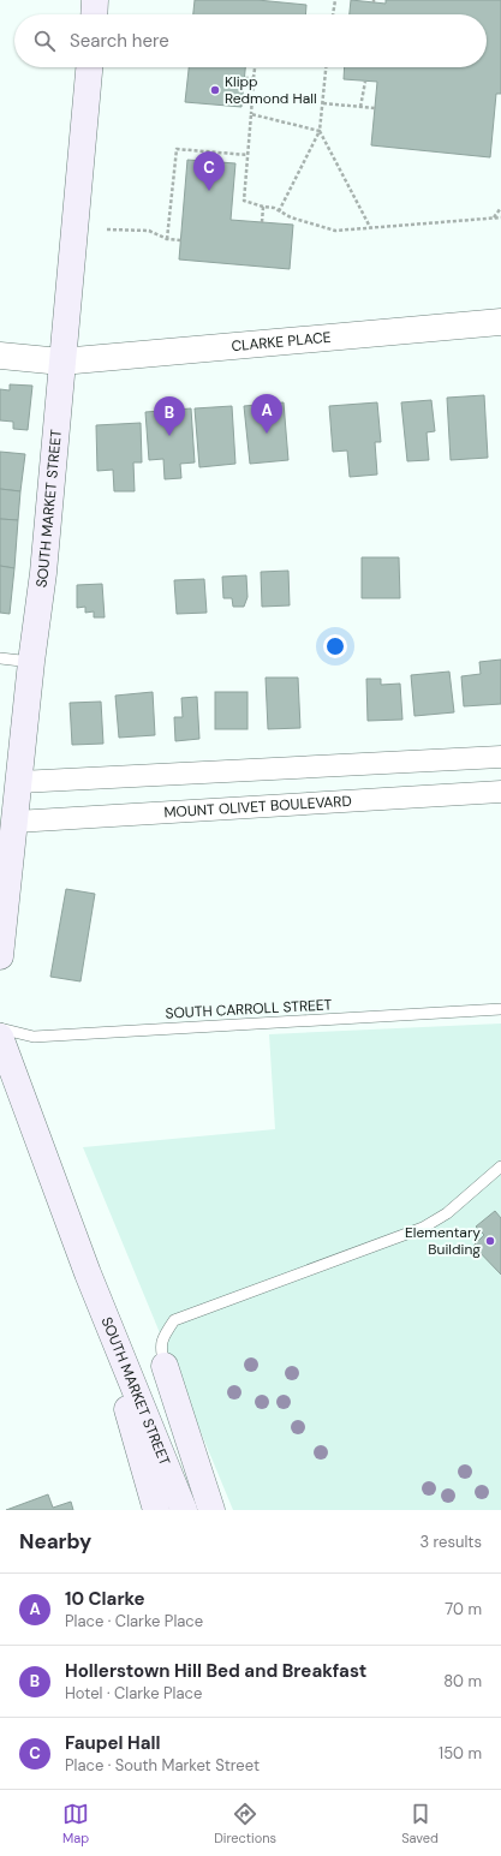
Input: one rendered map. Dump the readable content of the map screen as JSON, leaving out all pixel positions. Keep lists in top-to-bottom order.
{
  "streets": {
    "main road": ["SOUTH MARKET STREET"],
    "street": ["CLARKE PLACE", "MOUNT OLIVET BOULEVARD"],
    "lane": ["SOUTH CARROLL STREET"]
  },
  "crossings": [
    ["CLARKE PLACE", "SOUTH MARKET STREET"],
    ["SOUTH MARKET STREET", "MOUNT OLIVET BOULEVARD"]
  ],
  "places": ["Klipp Redmond Hall", "Elementary Building"],
  "page": {
    "search": "Search here",
    "pins": ["C", "A", "B"],
    "heading": ["Nearby", "3 results"],
    "list": [
      {
        "mark": "A",
        "name": "10 Clarke",
        "note": "Place · Clarke Place",
        "value": "70 m"
      },
      {
        "mark": "B",
        "name": "Hollerstown Hill Bed and Breakfast",
        "note": "Hotel · Clarke Place",
        "value": "80 m"
      },
      {
        "mark": "C",
        "name": "Faupel Hall",
        "note": "Place · South Market Street",
        "value": "150 m"
      }
    ],
    "nav": ["Map", "Directions", "Saved"]
  }
}
